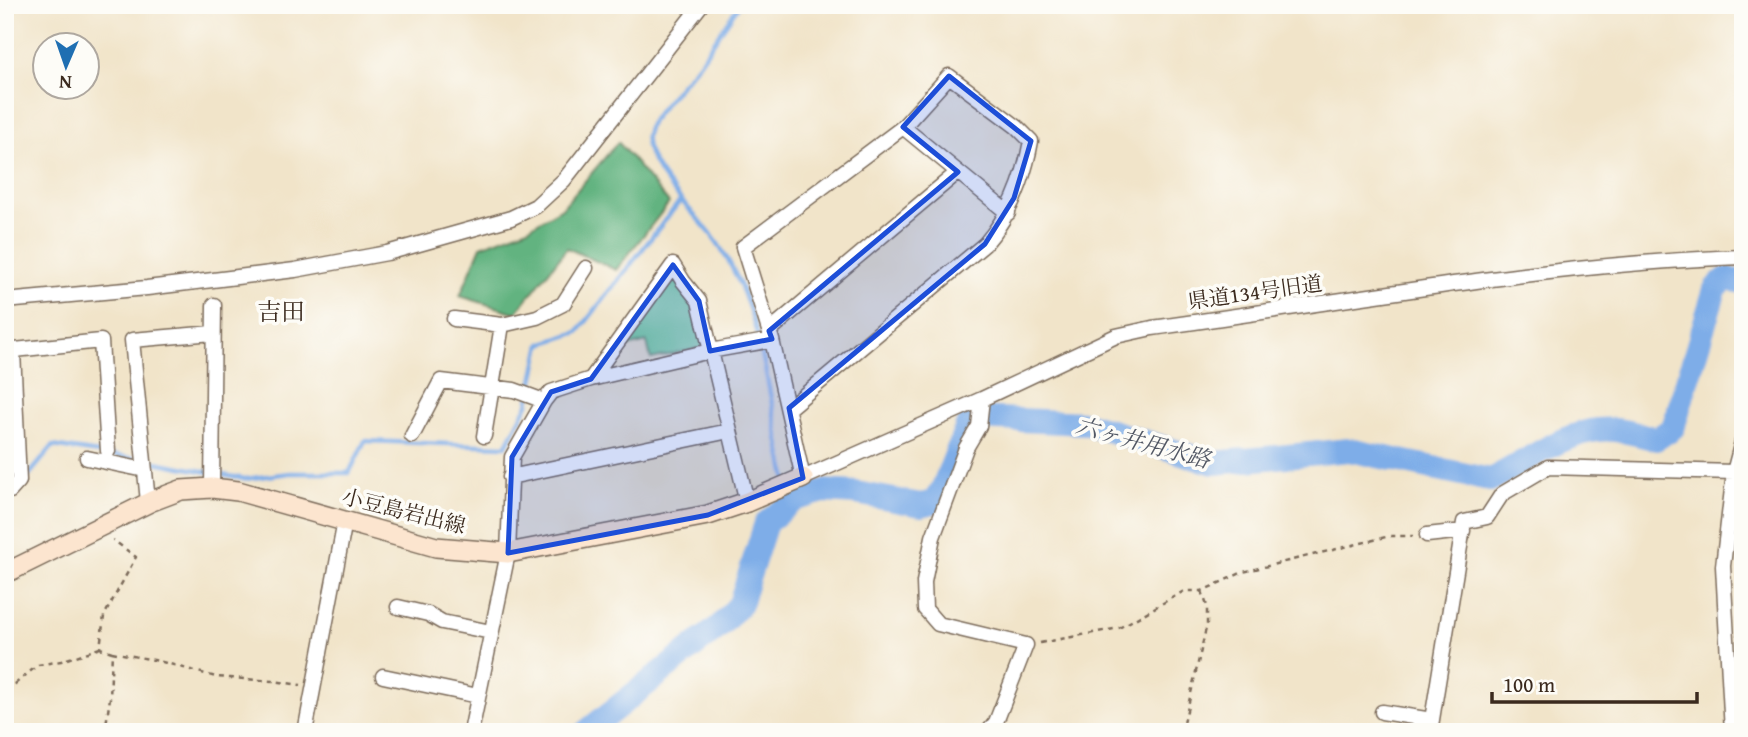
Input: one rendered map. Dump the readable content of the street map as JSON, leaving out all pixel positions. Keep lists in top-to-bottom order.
{
  "streets": {
    "main road": ["小豆島岩出線"],
    "street": ["県道134号旧道"]
  },
  "crossings": [
    ["県道134号旧道", "小豆島岩出線"]
  ],
  "districts": ["吉田"],
  "water": ["六ヶ井用水路"],
  "scale_bar": "100 m",
  "north": "bottom"
}
